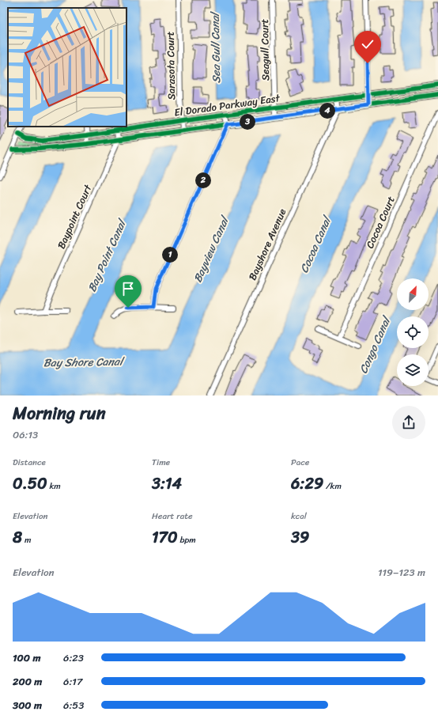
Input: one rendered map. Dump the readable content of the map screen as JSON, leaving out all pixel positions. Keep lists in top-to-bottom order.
{
  "streets": {
    "street": [
      "Seagull Court",
      "Sarasota Court",
      "El Dorado Parkway East",
      "Baypoint Court",
      "Cocoa Court",
      "Bayshore Avenue"
    ]
  },
  "crossings": [
    ["Seagull Court", "El Dorado Parkway East"],
    ["Sarasota Court", "El Dorado Parkway East"],
    ["El Dorado Parkway East", "Baypoint Court"],
    ["El Dorado Parkway East", "Bayshore Avenue"]
  ],
  "water": [
    "Sea Gull Canal",
    "Cocoa Canal",
    "Bayview Canal",
    "Bay Point Canal",
    "Congo Canal",
    "Bay Shore Canal"
  ],
  "north": "top right",
  "page": {
    "pins": [
      "4",
      "3",
      "2",
      "1"
    ],
    "heading": ["Morning run", "06:13"],
    "stats": [
      ["Distance", "0.50 km"],
      ["Time", "3:14"],
      ["Pace", "6:29 /km"],
      ["Elevation", "8 m"],
      ["Heart rate", "170 bpm"],
      ["kcal", "39"]
    ],
    "chart": ["Elevation", "119–123 m"],
    "list": [
      {
        "name": "100 m",
        "note": "6:23"
      },
      {
        "name": "200 m",
        "note": "6:17"
      },
      {
        "name": "300 m",
        "note": "6:53"
      }
    ]
  }
}
